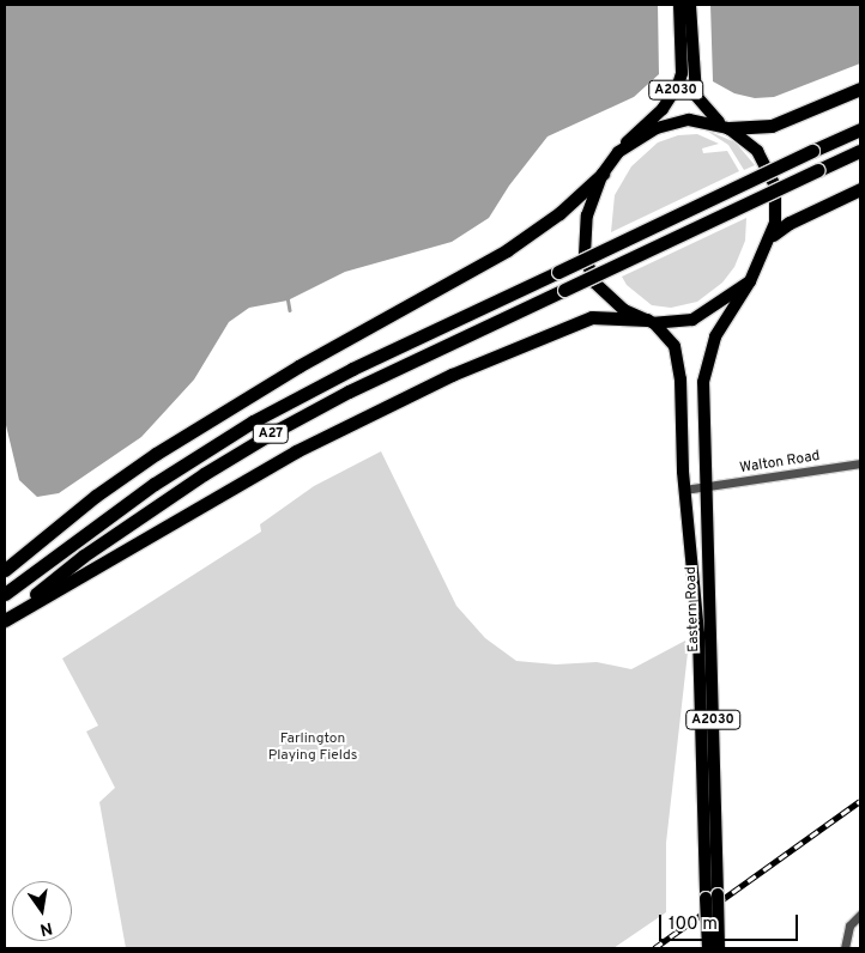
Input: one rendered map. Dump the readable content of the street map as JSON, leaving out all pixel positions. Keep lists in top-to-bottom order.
{
  "streets": {
    "highway": ["A27"],
    "main road": ["A2030", "Eastern Road"],
    "street": ["Walton Road"]
  },
  "crossings": [
    ["A2030", "Eastern Road"],
    ["Walton Road", "Eastern Road"]
  ],
  "parks": ["Farlington Playing Fields"],
  "scale_bar": "100 m",
  "north": "bottom"
}
